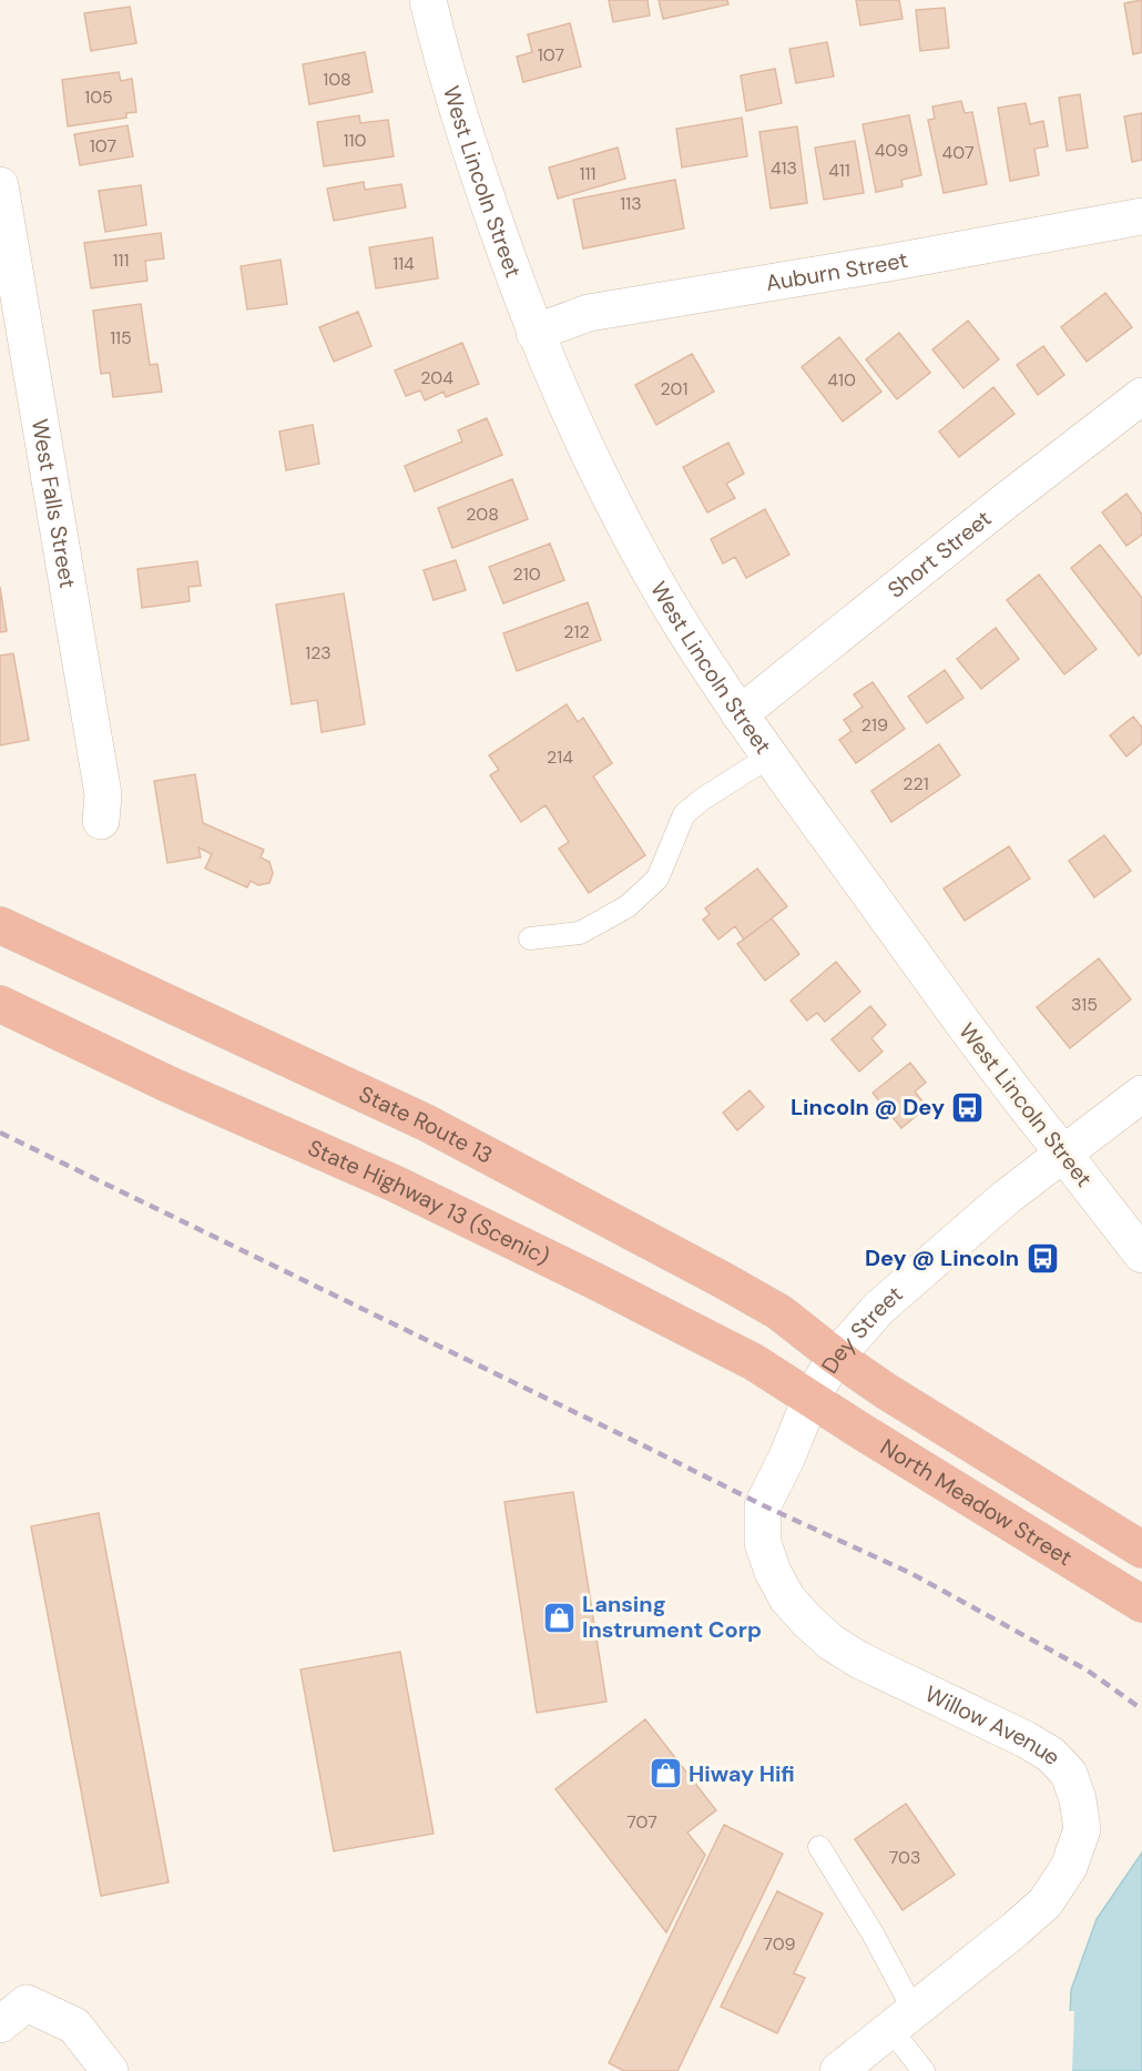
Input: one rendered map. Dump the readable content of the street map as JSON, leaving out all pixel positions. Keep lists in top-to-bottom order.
{
  "streets": {
    "highway": ["State Route 13", "State Highway 13 (Scenic)", "North Meadow Street"],
    "street": [
      "West Lincoln Street",
      "Auburn Street",
      "West Falls Street",
      "Short Street",
      "Dey Street",
      "Willow Avenue"
    ]
  },
  "crossings": [
    ["West Lincoln Street", "Auburn Street"],
    ["West Lincoln Street", "Short Street"],
    ["West Lincoln Street", "Dey Street"],
    ["State Route 13", "Dey Street"],
    ["State Highway 13 (Scenic)", "Dey Street"],
    ["State Highway 13 (Scenic)", "North Meadow Street"],
    ["State Highway 13 (Scenic)", "Willow Avenue"],
    ["Dey Street", "North Meadow Street"],
    ["Dey Street", "Willow Avenue"],
    ["North Meadow Street", "Willow Avenue"]
  ],
  "places": {
    "bus stop": ["Lincoln @ Dey", "Dey @ Lincoln"],
    "shop": ["Lansing Instrument Corp", "Hiway Hifi"]
  },
  "house_numbers": [
    "107",
    "108",
    "105",
    "110",
    "107",
    "409",
    "407",
    "413",
    "411",
    "111",
    "113",
    "111",
    "114",
    "115",
    "204",
    "410",
    "201",
    "208",
    "210",
    "212",
    "123",
    "219",
    "214",
    "221",
    "315",
    "707",
    "703",
    "709"
  ]
}
